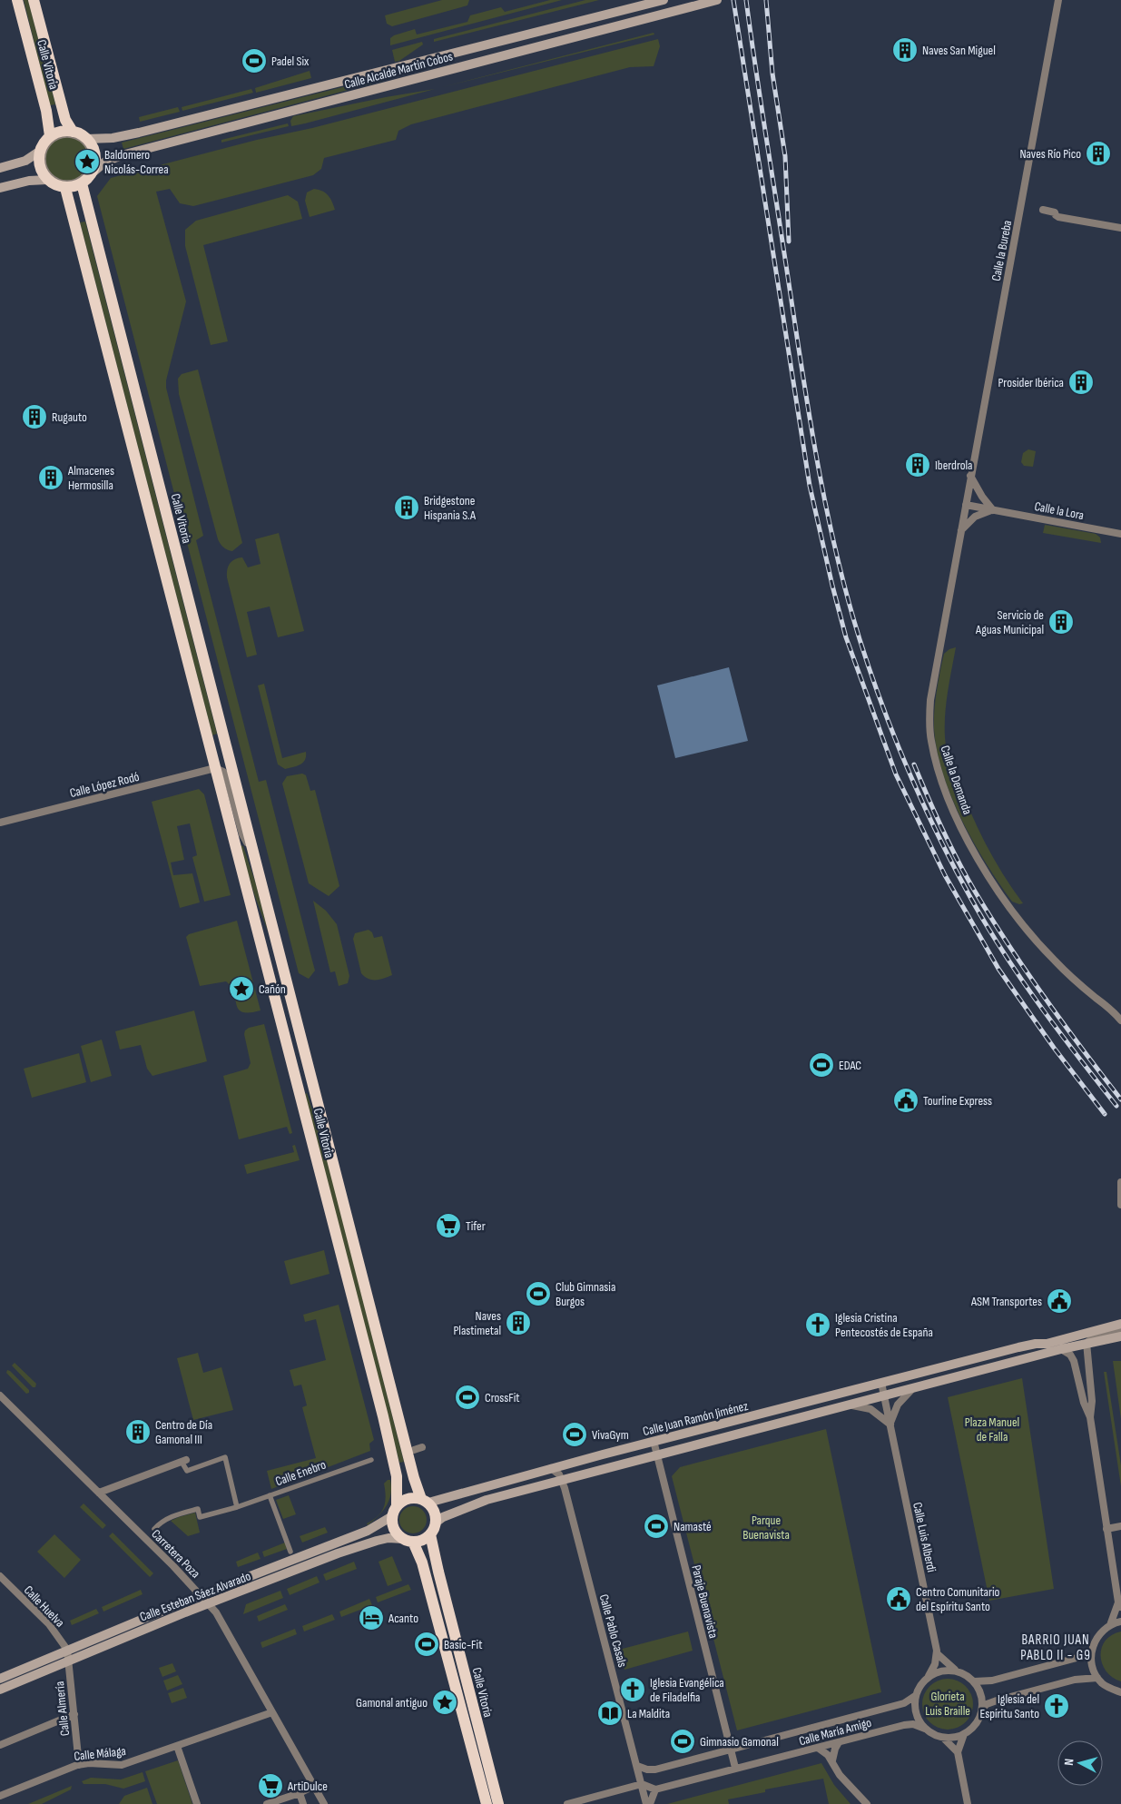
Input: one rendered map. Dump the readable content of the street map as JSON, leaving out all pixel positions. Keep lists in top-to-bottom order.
{
  "streets": {
    "highway": ["Calle Vitoria"],
    "main road": ["Calle Alcalde Martín Cobos", "Calle Juan Ramón Jiménez", "Calle Esteban Sáez Alvarado"],
    "street": [
      "Calle la Bureba",
      "Calle la Lora",
      "Calle la Demanda",
      "Calle López Rodó",
      "Calle Enebro",
      "Calle Luis Alberdi",
      "Carretera Poza",
      "Paraje Buenavista",
      "Calle Huelva",
      "Calle Pablo Casals",
      "Calle Almería",
      "Calle María Amigo",
      "Calle Málaga"
    ]
  },
  "crossings": [
    ["Calle Vitoria", "Calle López Rodó"],
    ["Calle Vitoria", "Calle Juan Ramón Jiménez"],
    ["Calle Vitoria", "Calle Esteban Sáez Alvarado"],
    ["Calle la Bureba", "Calle la Lora"],
    ["Calle la Bureba", "Calle la Demanda"],
    ["Calle la Lora", "Calle la Demanda"],
    ["Calle Juan Ramón Jiménez", "Calle Luis Alberdi"],
    ["Calle Juan Ramón Jiménez", "Calle Esteban Sáez Alvarado"],
    ["Calle Juan Ramón Jiménez", "Paraje Buenavista"],
    ["Calle Juan Ramón Jiménez", "Calle Pablo Casals"],
    ["Carretera Poza", "Calle Esteban Sáez Alvarado"],
    ["Carretera Poza", "Calle Málaga"],
    ["Calle Esteban Sáez Alvarado", "Calle Huelva"],
    ["Calle Esteban Sáez Alvarado", "Calle Almería"],
    ["Paraje Buenavista", "Calle María Amigo"],
    ["Calle Huelva", "Calle Almería"],
    ["Calle Pablo Casals", "Calle María Amigo"],
    ["Calle Almería", "Calle Málaga"]
  ],
  "districts": ["BARRIO JUAN PABLO II - G9"],
  "parks": ["Plaza Manuel de Falla", "Parque Buenavista", "Glorieta Luis Braille"],
  "places": {
    "building": [
      "Naves San Miguel",
      "Naves Río Pico",
      "Prosider Ibérica",
      "Rugauto",
      "Iberdrola",
      "Almacenes Hermosilla",
      "Bridgestone Hispania S.A",
      "Servicio de Aguas Municipal",
      "Naves Plastimetal",
      "Centro de Día Gamonal III"
    ],
    "sports": [
      "Padel Six",
      "EDAC",
      "Club Gimnasia Burgos",
      "CrossFit",
      "VivaGym",
      "Namasté",
      "Basic-Fit",
      "Gimnasio Gamonal"
    ],
    "place": ["Baldomero Nicolás-Correa", "Cañón", "Gamonal antiguo"],
    "public building": ["Tourline Express", "ASM Transportes", "Centro Comunitario del Espíritu Santo"],
    "supermarket": ["Tifer", "ArtiDulce"],
    "church": ["Iglesia Cristina Pentecostés de España", "Iglesia Evangélica de Filadelfia", "Iglesia del Espíritu Santo"],
    "hotel": ["Acanto"],
    "library": ["La Maldita"]
  },
  "north": "left"
}
